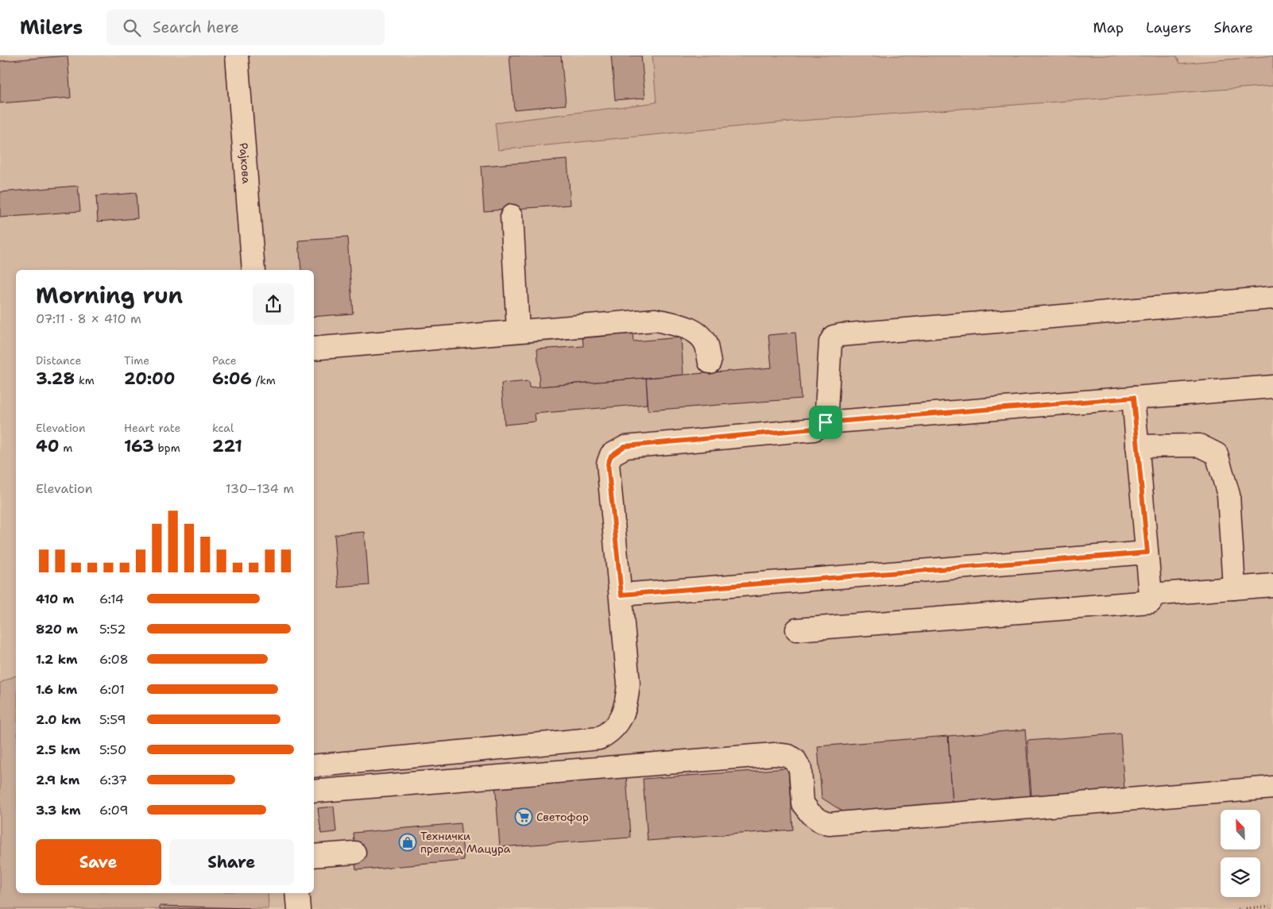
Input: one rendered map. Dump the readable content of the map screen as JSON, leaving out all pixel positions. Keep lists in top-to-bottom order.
{
  "streets": {
    "street": ["Рајкова"]
  },
  "places": {
    "supermarket": ["Светофор"],
    "shop": ["Технички преглед Мацура"]
  },
  "north": "top left",
  "page": {
    "header": "Milers",
    "search": "Search here",
    "nav": ["Map", "Layers", "Share"],
    "heading": ["Morning run", "07:11 · 8 × 410 m"],
    "stats": [
      ["Distance", "3.28 km"],
      ["Time", "20:00"],
      ["Pace", "6:06 /km"],
      ["Elevation", "40 m"],
      ["Heart rate", "163 bpm"],
      ["kcal", "221"]
    ],
    "chart": ["Elevation", "130–134 m"],
    "list": [
      {
        "name": "410 m",
        "note": "6:14"
      },
      {
        "name": "820 m",
        "note": "5:52"
      },
      {
        "name": "1.2 km",
        "note": "6:08"
      },
      {
        "name": "1.6 km",
        "note": "6:01"
      },
      {
        "name": "2.0 km",
        "note": "5:59"
      },
      {
        "name": "2.5 km",
        "note": "5:50"
      },
      {
        "name": "2.9 km",
        "note": "6:37"
      },
      {
        "name": "3.3 km",
        "note": "6:09"
      }
    ],
    "buttons": ["Save", "Share"]
  }
}
